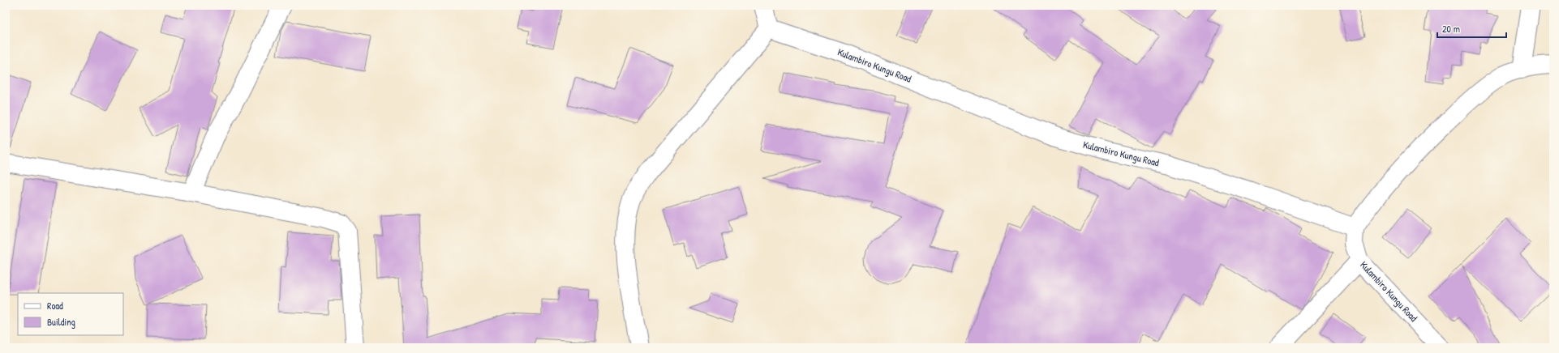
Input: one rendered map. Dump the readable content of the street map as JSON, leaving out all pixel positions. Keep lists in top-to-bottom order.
{
  "streets": {
    "street": ["Kulambiro Kungu Road"]
  },
  "legend": ["Road", "Building"],
  "scale_bar": "20 m"
}
